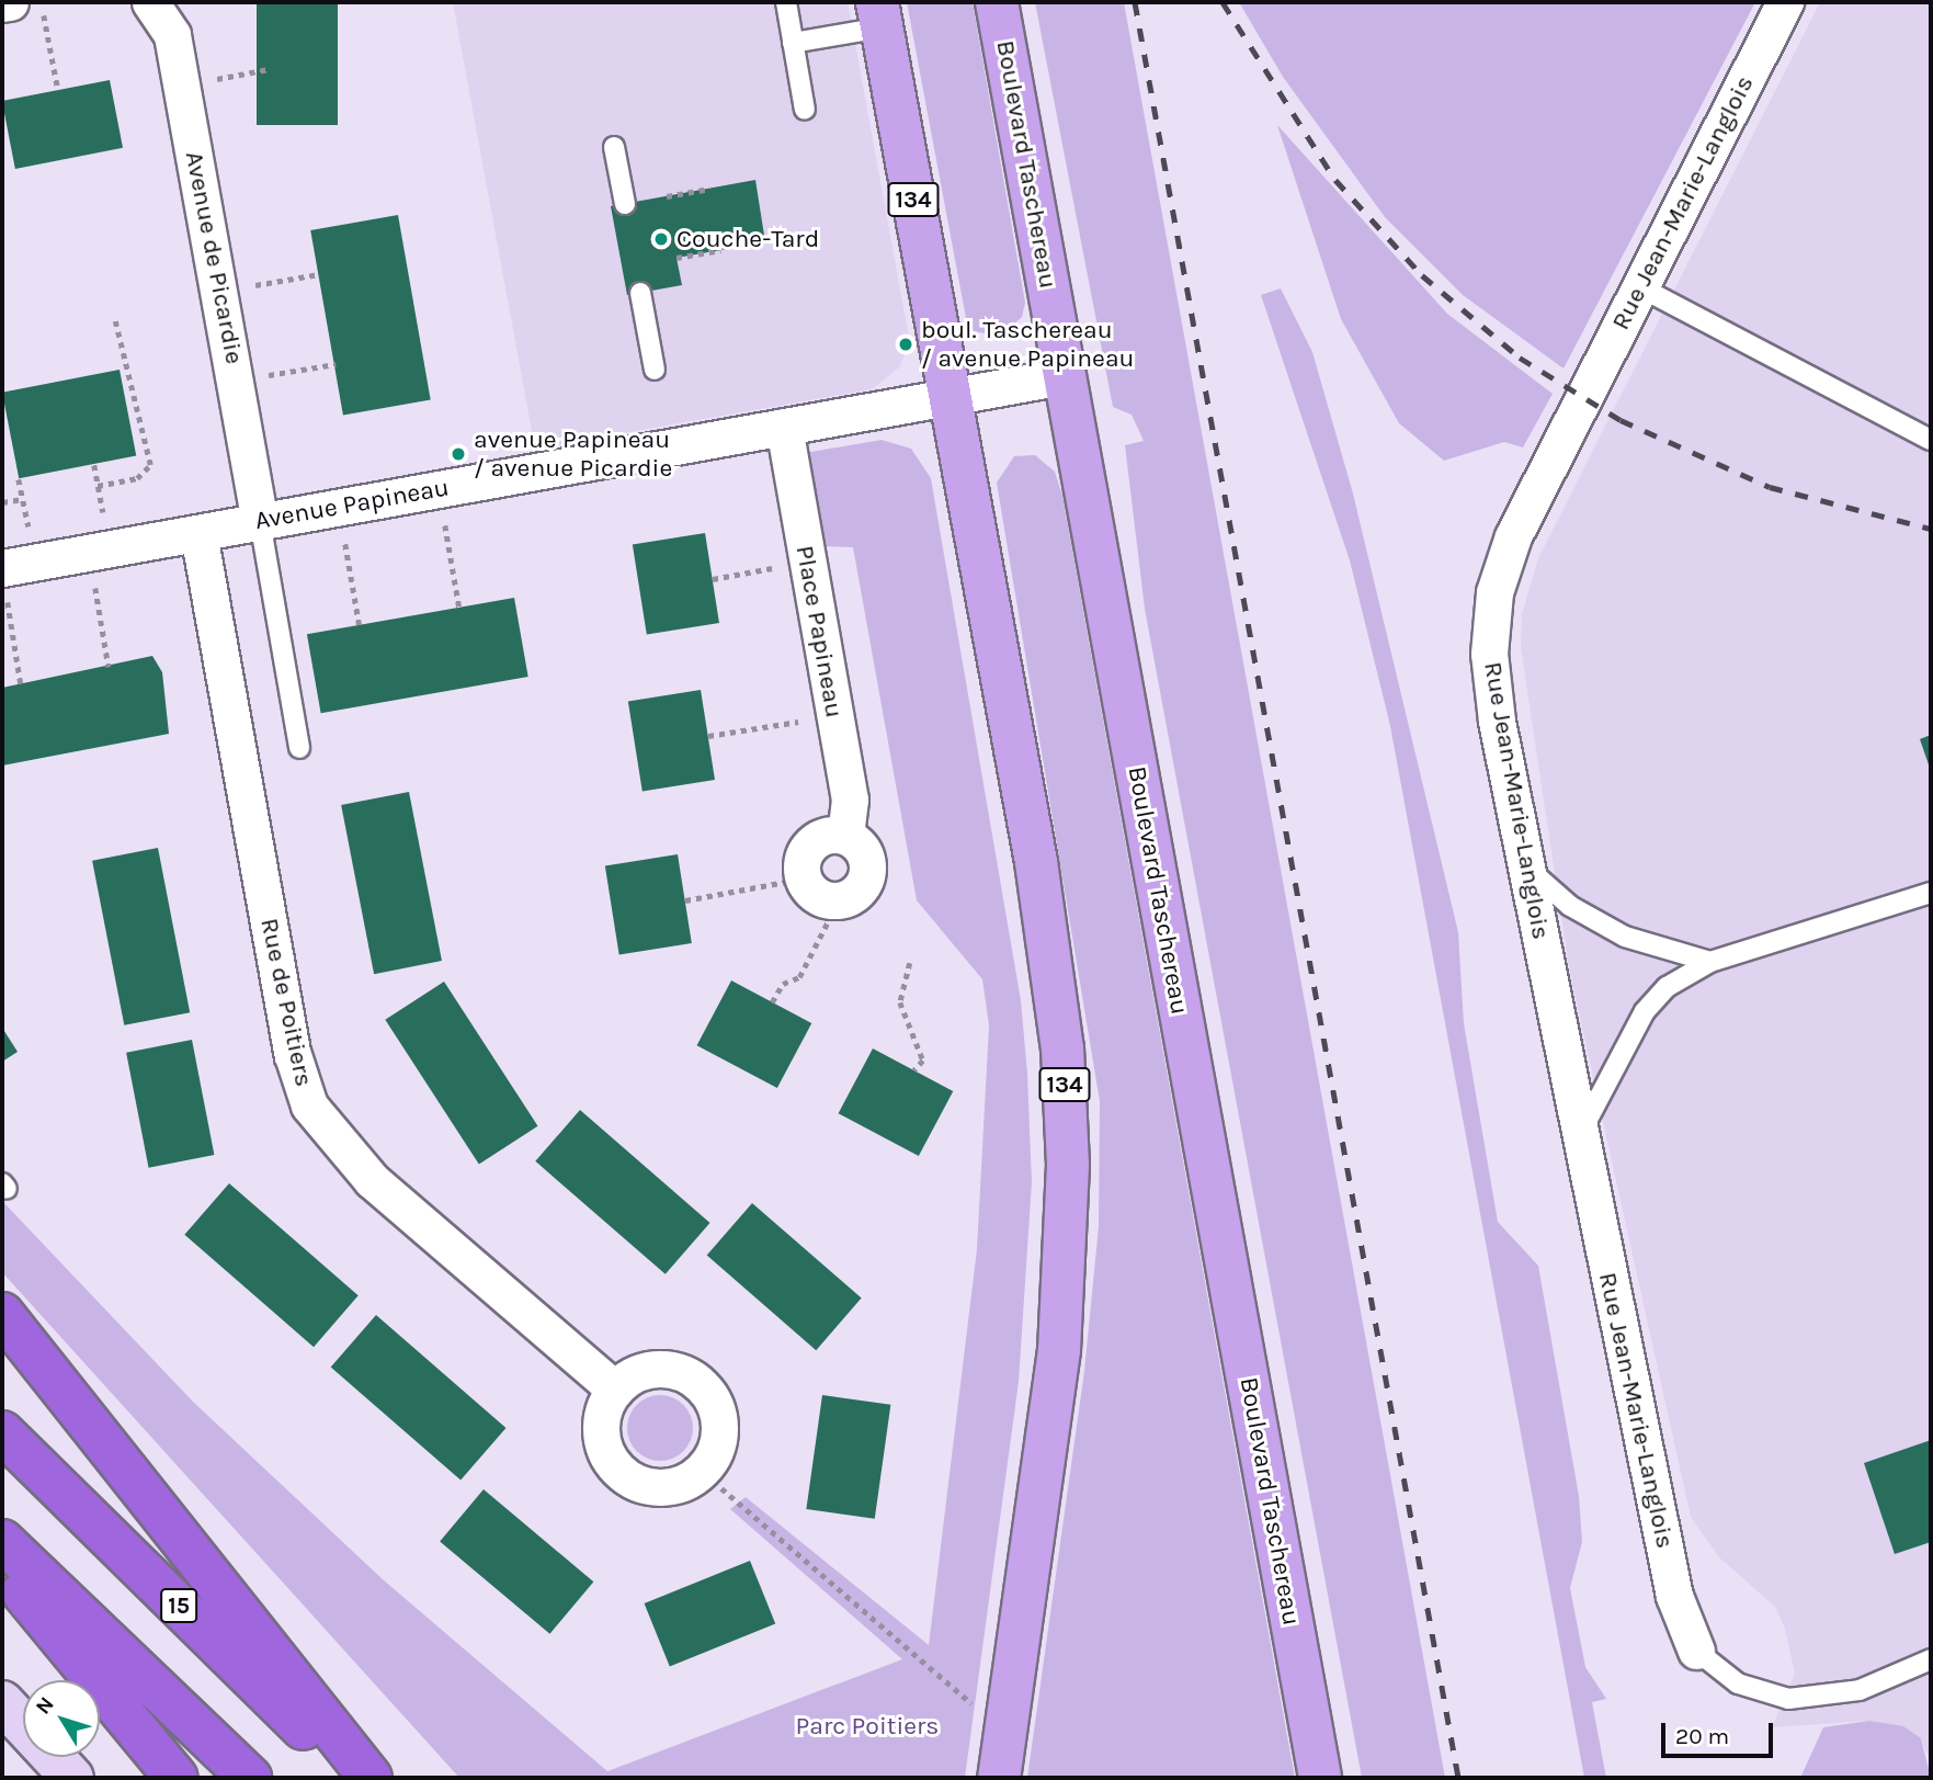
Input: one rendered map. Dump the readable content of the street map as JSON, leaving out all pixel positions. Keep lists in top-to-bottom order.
{
  "streets": {
    "highway": ["15"],
    "main road": ["Boulevard Taschereau", "134"],
    "street": [
      "Rue Jean-Marie-Langlois",
      "Avenue de Picardie",
      "Avenue Papineau",
      "Place Papineau",
      "Rue de Poitiers"
    ]
  },
  "crossings": [
    ["Boulevard Taschereau", "Avenue Papineau"],
    ["134", "Avenue Papineau"],
    ["Avenue de Picardie", "Avenue Papineau"],
    ["Avenue Papineau", "Place Papineau"],
    ["Avenue Papineau", "Rue de Poitiers"]
  ],
  "parks": ["Parc Poitiers"],
  "places": ["Couche-Tard", "boul. Taschereau / avenue Papineau", "avenue Papineau / avenue Picardie"],
  "scale_bar": "20 m",
  "north": "top left"
}
